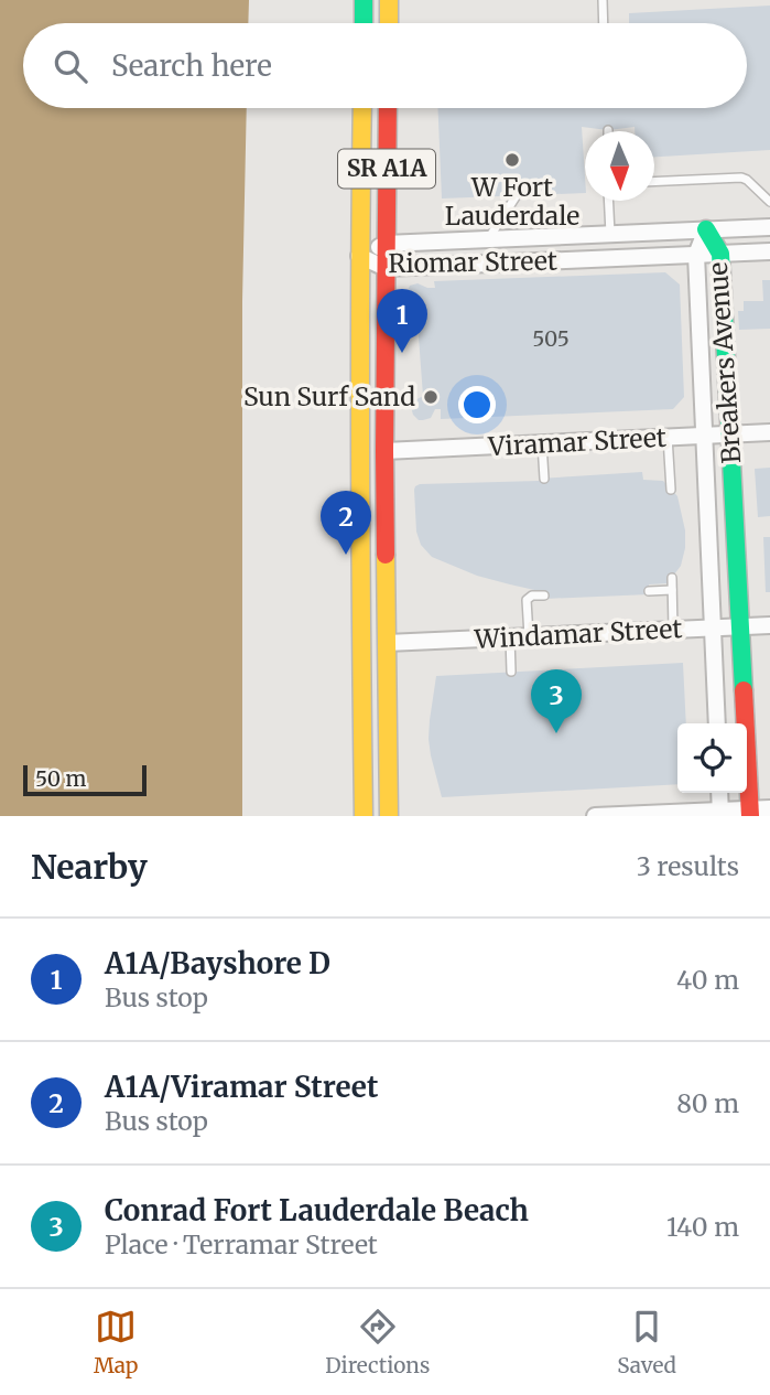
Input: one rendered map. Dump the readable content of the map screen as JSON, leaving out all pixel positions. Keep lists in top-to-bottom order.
{
  "streets": {
    "main road": ["SR A1A", "Breakers Avenue"],
    "street": ["Riomar Street", "Viramar Street", "Windamar Street"]
  },
  "crossings": [
    ["SR A1A", "Riomar Street"],
    ["SR A1A", "Viramar Street"],
    ["SR A1A", "Windamar Street"],
    ["Riomar Street", "Breakers Avenue"],
    ["Breakers Avenue", "Viramar Street"],
    ["Breakers Avenue", "Windamar Street"]
  ],
  "places": ["W Fort Lauderdale", "Sun Surf Sand"],
  "house_numbers": ["505"],
  "scale_bar": "50 m",
  "north": "bottom",
  "page": {
    "search": "Search here",
    "pins": ["1", "2", "3"],
    "scale": "50 m",
    "heading": ["Nearby", "3 results"],
    "list": [
      {
        "mark": "1",
        "name": "A1A/Bayshore D",
        "note": "Bus stop",
        "value": "40 m"
      },
      {
        "mark": "2",
        "name": "A1A/Viramar Street",
        "note": "Bus stop",
        "value": "80 m"
      },
      {
        "mark": "3",
        "name": "Conrad Fort Lauderdale Beach",
        "note": "Place · Terramar Street",
        "value": "140 m"
      }
    ],
    "nav": ["Map", "Directions", "Saved"]
  }
}
